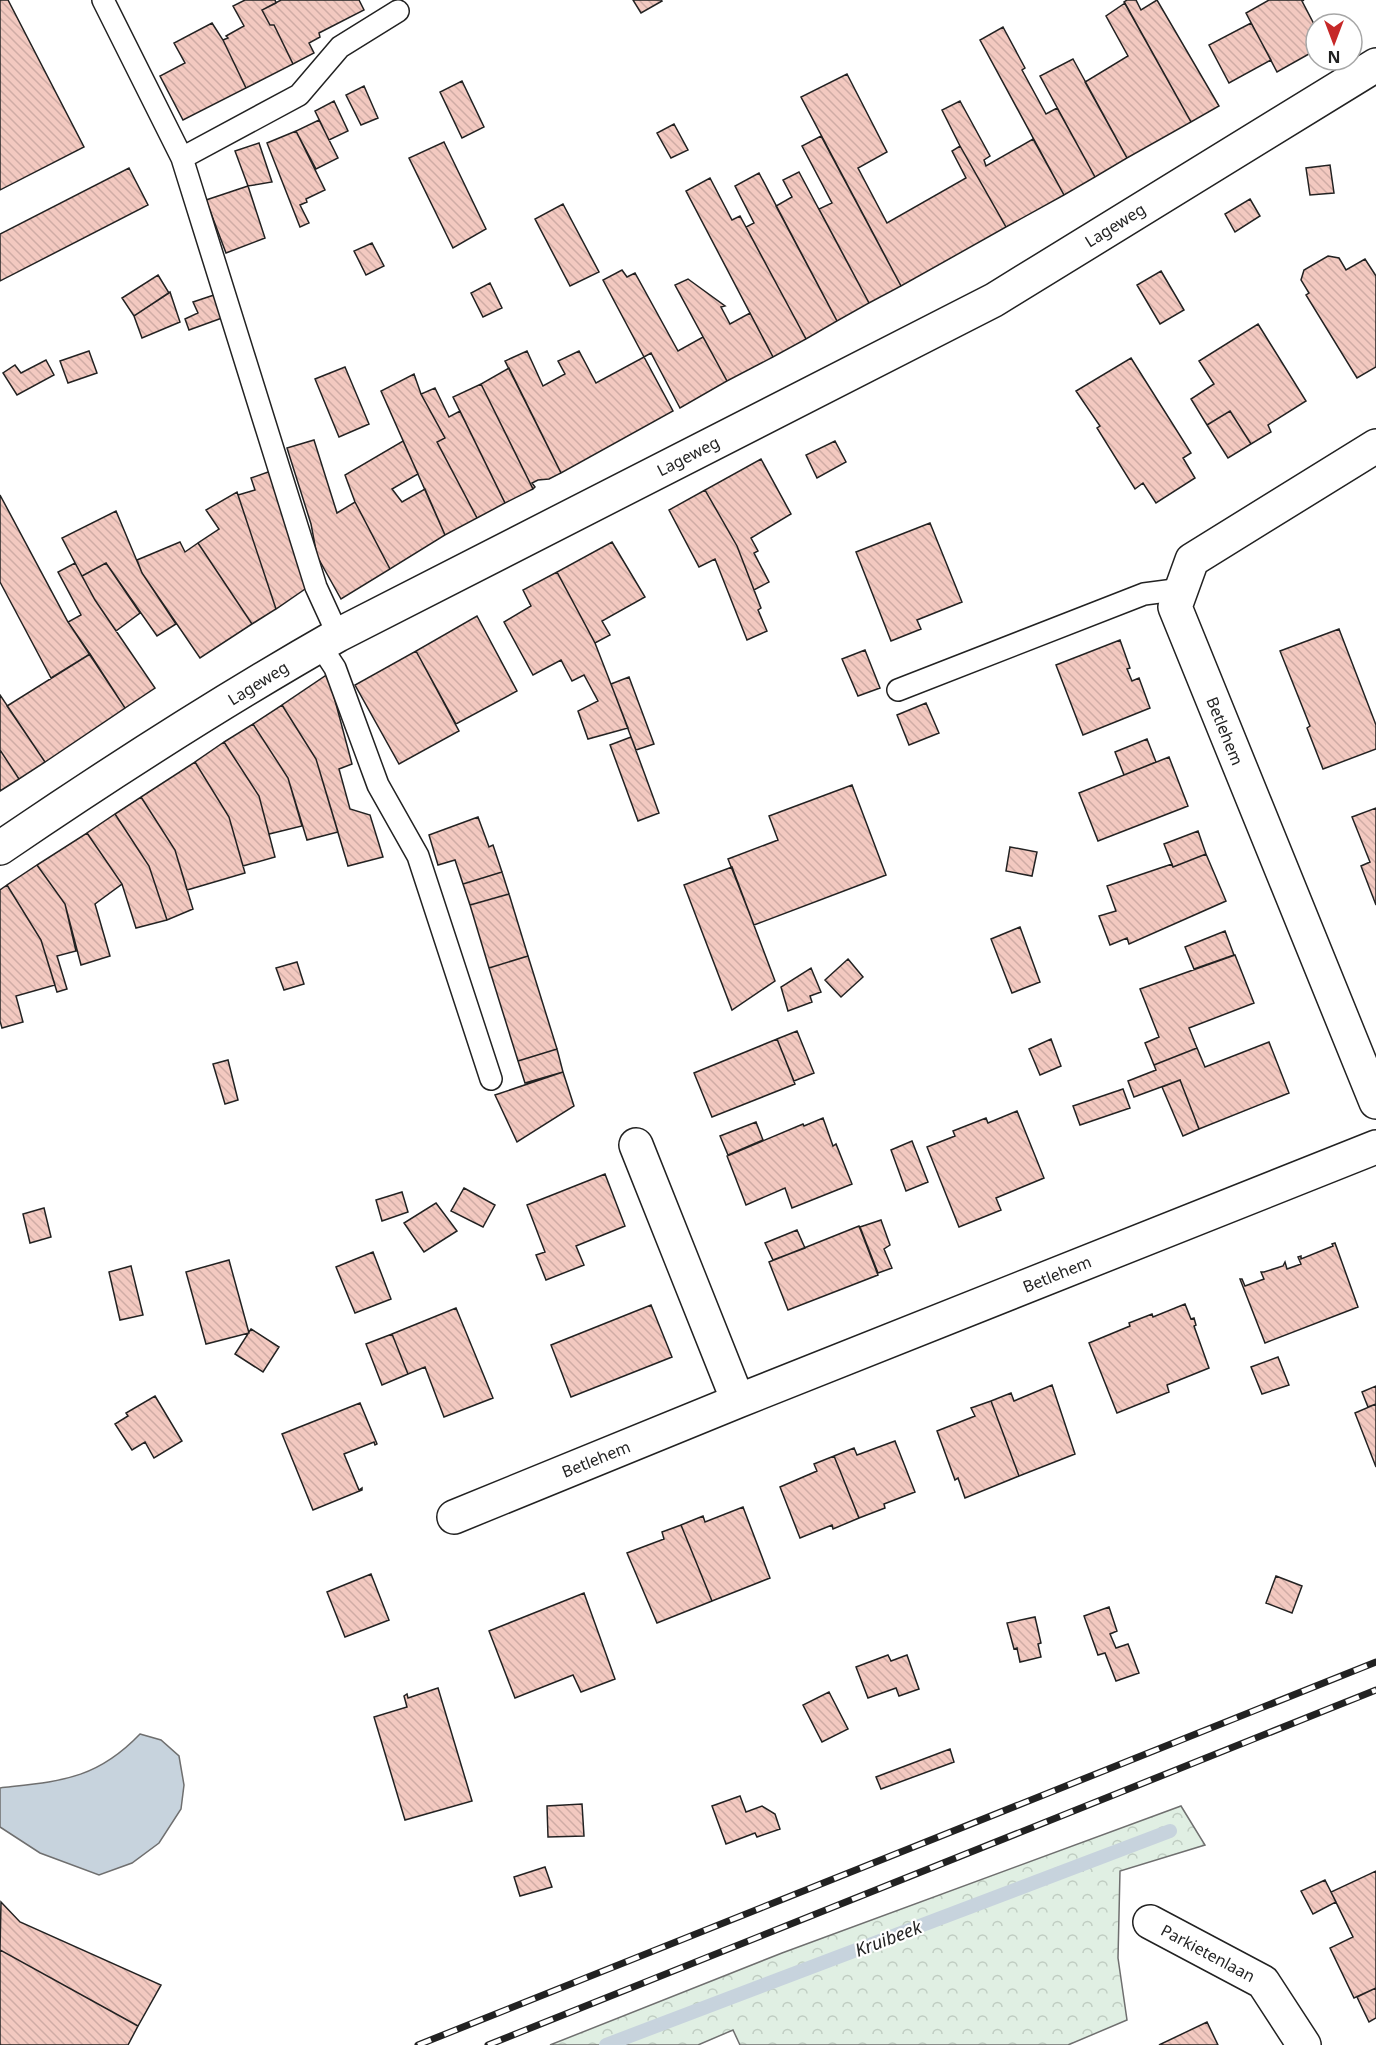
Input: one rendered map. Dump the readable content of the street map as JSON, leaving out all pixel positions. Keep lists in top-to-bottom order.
{
  "streets": {
    "street": ["Lageweg", "Betlehem", "Parkietenlaan"]
  },
  "water": ["Kruibeek"],
  "north": "bottom"
}
